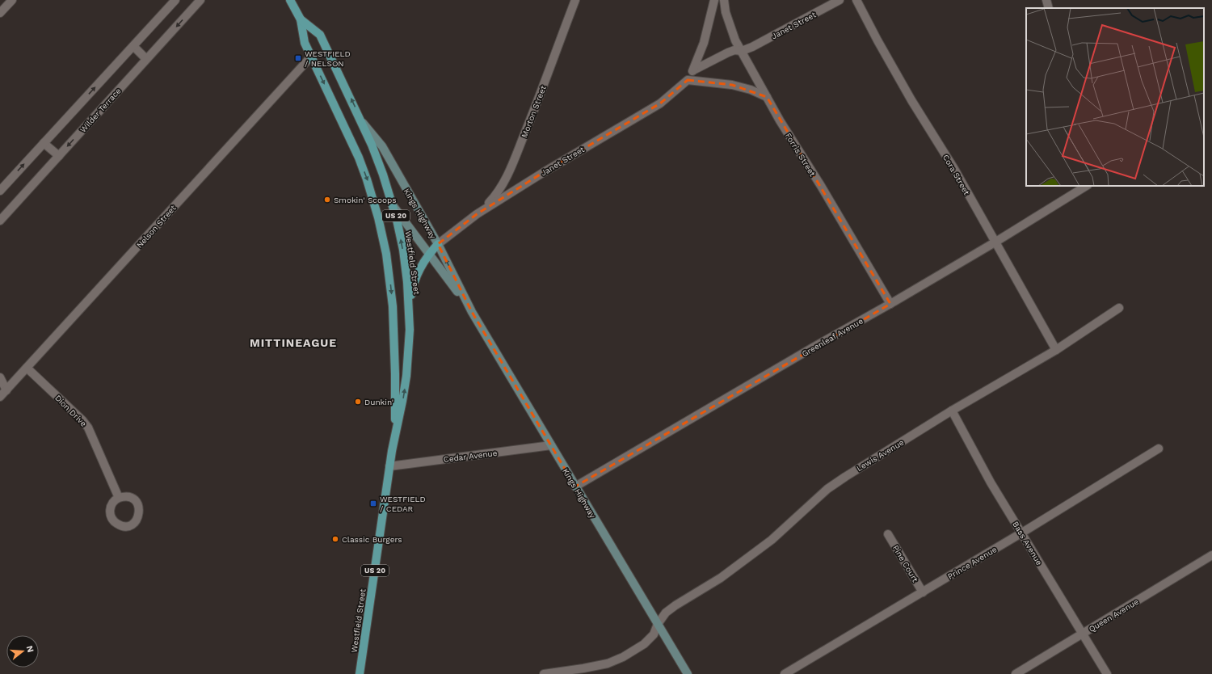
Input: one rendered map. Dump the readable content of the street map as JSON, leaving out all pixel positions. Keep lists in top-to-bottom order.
{
  "streets": {
    "main road": ["Kings Highway", "US 20", "Westfield Street"],
    "street": [
      "Janet Street",
      "Wilder Terrace",
      "Morton Street",
      "Forris Street",
      "Cora Street",
      "Nelson Street",
      "Greenleaf Avenue",
      "Dion Drive",
      "Lewis Avenue",
      "Cedar Avenue",
      "Bass Avenue",
      "Prince Avenue",
      "Pine Court",
      "Queen Avenue"
    ]
  },
  "crossings": [
    ["Janet Street", "Morton Street"],
    ["Janet Street", "Forris Street"],
    ["Janet Street", "Kings Highway"],
    ["Forris Street", "Greenleaf Avenue"],
    ["Cora Street", "Greenleaf Avenue"],
    ["Cora Street", "Lewis Avenue"],
    ["Kings Highway", "Westfield Street"],
    ["Kings Highway", "Greenleaf Avenue"],
    ["Kings Highway", "Lewis Avenue"],
    ["Kings Highway", "Cedar Avenue"],
    ["Nelson Street", "Westfield Street"],
    ["Nelson Street", "Dion Drive"],
    ["Westfield Street", "Cedar Avenue"],
    ["Lewis Avenue", "Bass Avenue"],
    ["Bass Avenue", "Prince Avenue"],
    ["Bass Avenue", "Queen Avenue"],
    ["Prince Avenue", "Pine Court"]
  ],
  "districts": ["MITTINEAGUE"],
  "places": {
    "transit": ["WESTFIELD / NELSON", "WESTFIELD / CEDAR"],
    "other": ["Smokin' Scoops", "Dunkin'", "Classic Burgers"]
  },
  "north": "right"
}
